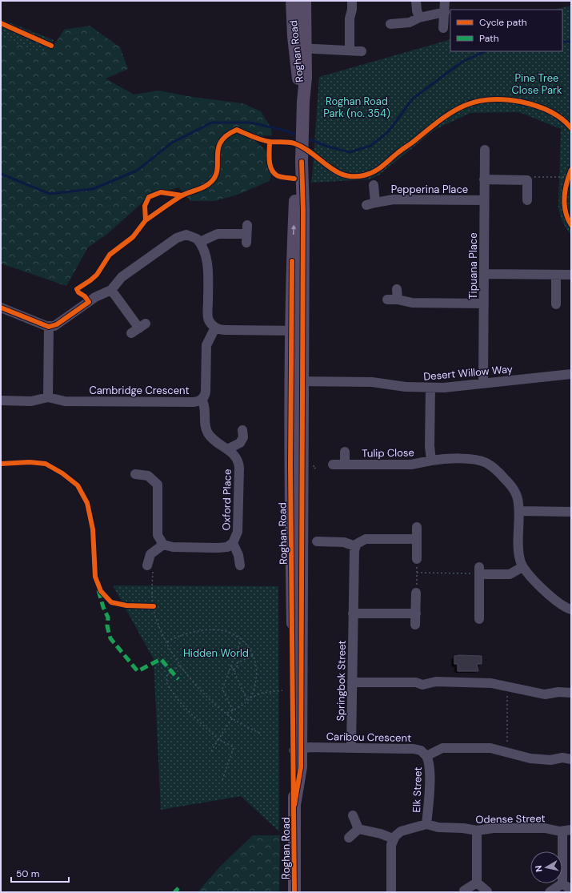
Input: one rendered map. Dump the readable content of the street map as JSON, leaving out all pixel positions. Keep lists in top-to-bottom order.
{
  "streets": {
    "main road": ["Roghan Road"],
    "street": [
      "Pepperina Place",
      "Tipuana Place",
      "Desert Willow Way",
      "Cambridge Crescent",
      "Tulip Close",
      "Oxford Place",
      "Springbok Street",
      "Caribou Crescent",
      "Elk Street",
      "Odense Street"
    ]
  },
  "crossings": [
    ["Roghan Road", "Desert Willow Way"],
    ["Roghan Road", "Caribou Crescent"],
    ["Pepperina Place", "Tipuana Place"],
    ["Tipuana Place", "Desert Willow Way"],
    ["Cambridge Crescent", "Oxford Place"],
    ["Springbok Street", "Caribou Crescent"],
    ["Caribou Crescent", "Elk Street"],
    ["Elk Street", "Odense Street"]
  ],
  "parks": ["Pine Tree Close Park", "Roghan Road Park (no. 354)", "Hidden World"],
  "legend": ["Cycle path", "Path"],
  "scale_bar": "50 m",
  "north": "left"
}
